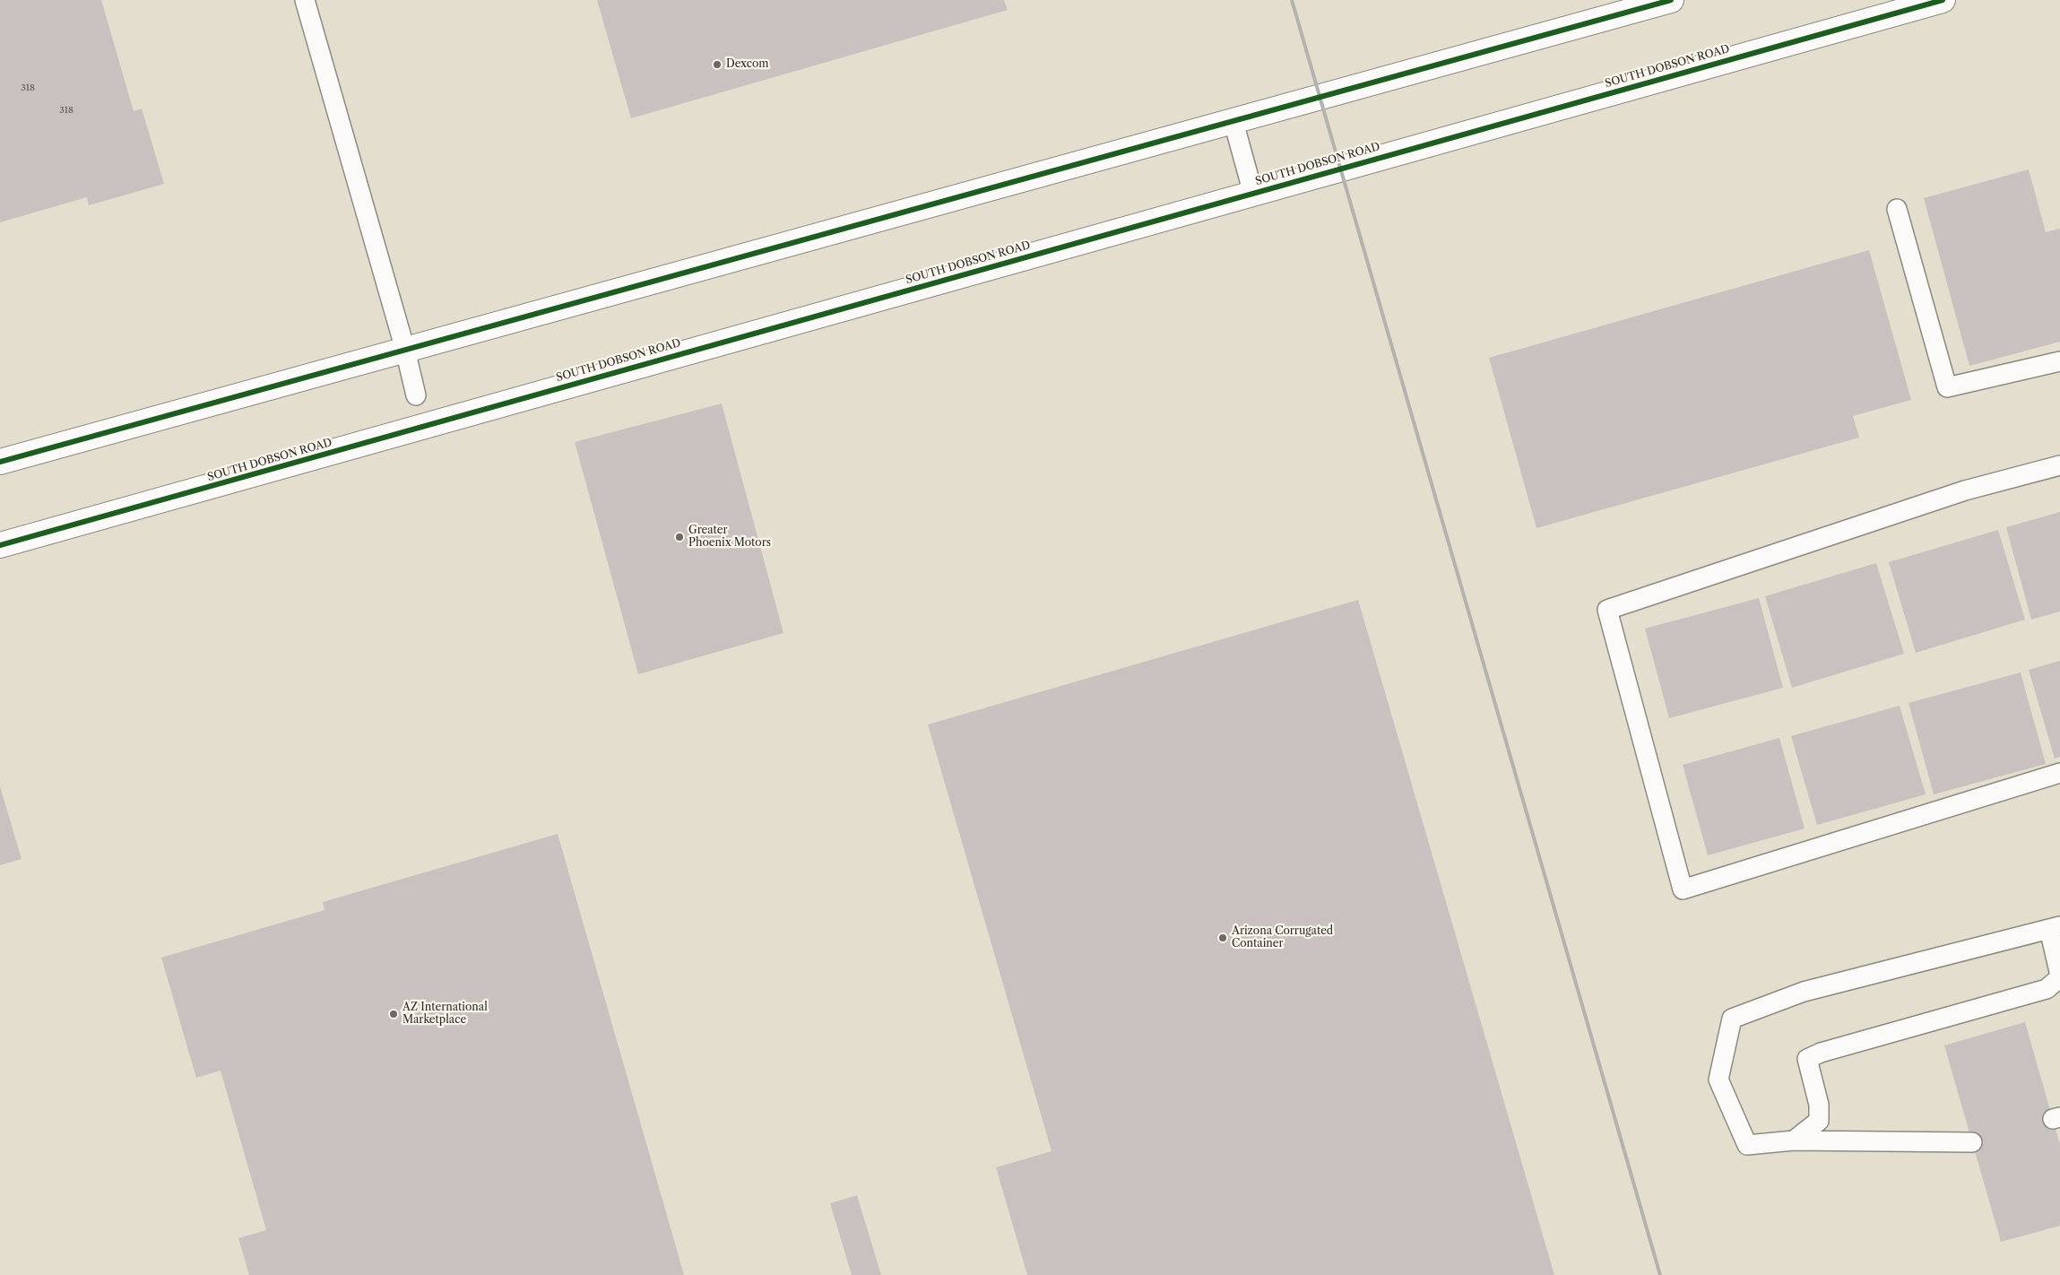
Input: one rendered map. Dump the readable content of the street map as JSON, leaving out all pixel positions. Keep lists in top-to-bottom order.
{
  "streets": {
    "main road": ["SOUTH DOBSON ROAD"]
  },
  "places": [
    "Dexcom",
    "Greater Phoenix Motors",
    "Arizona Corrugated Container",
    "AZ International Marketplace"
  ],
  "house_numbers": ["318", "318"]
}
